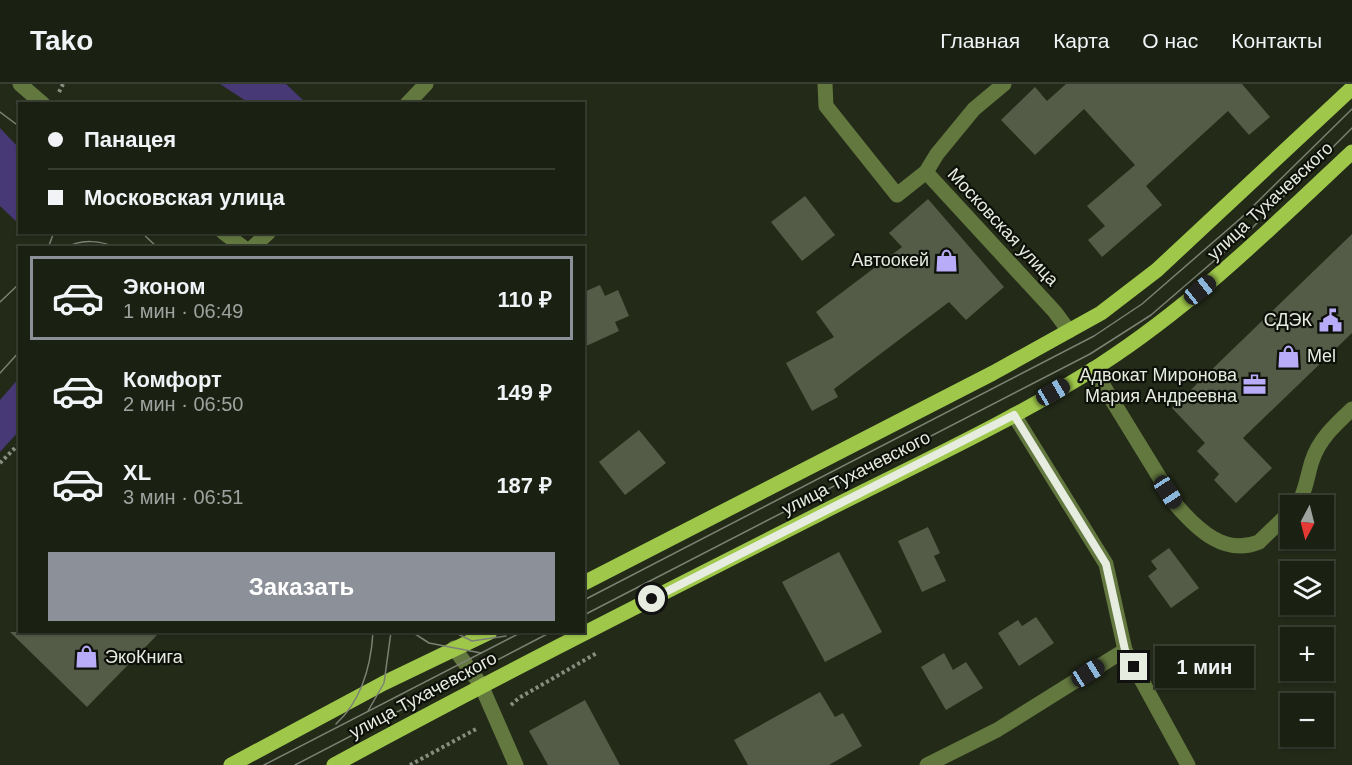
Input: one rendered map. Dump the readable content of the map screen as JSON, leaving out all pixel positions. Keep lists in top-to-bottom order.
{
  "streets": {
    "main road": ["улица Тухачевского"],
    "street": ["Московская улица"]
  },
  "crossings": [
    ["улица Тухачевского", "Московская улица"]
  ],
  "places": {
    "shop": ["Автоокей", "Mel", "ЭкоКнига"],
    "public building": ["СДЭК"],
    "office": ["Адвокат Миронова Мария Андреевна"]
  },
  "north": "bottom",
  "page": {
    "header": "Tako",
    "nav": [
      "Главная",
      "Карта",
      "О нас",
      "Контакты"
    ],
    "banner": ["Панацея", "Московская улица"],
    "list": [
      {
        "name": "Эконом",
        "note": "1 мин · 06:49",
        "value": "110 ₽"
      },
      {
        "name": "Комфорт",
        "note": "2 мин · 06:50",
        "value": "149 ₽"
      },
      {
        "name": "XL",
        "note": "3 мин · 06:51",
        "value": "187 ₽"
      }
    ],
    "map_buttons": ["+", "−"],
    "buttons": "Заказать",
    "bubble": "1 мин"
  }
}
